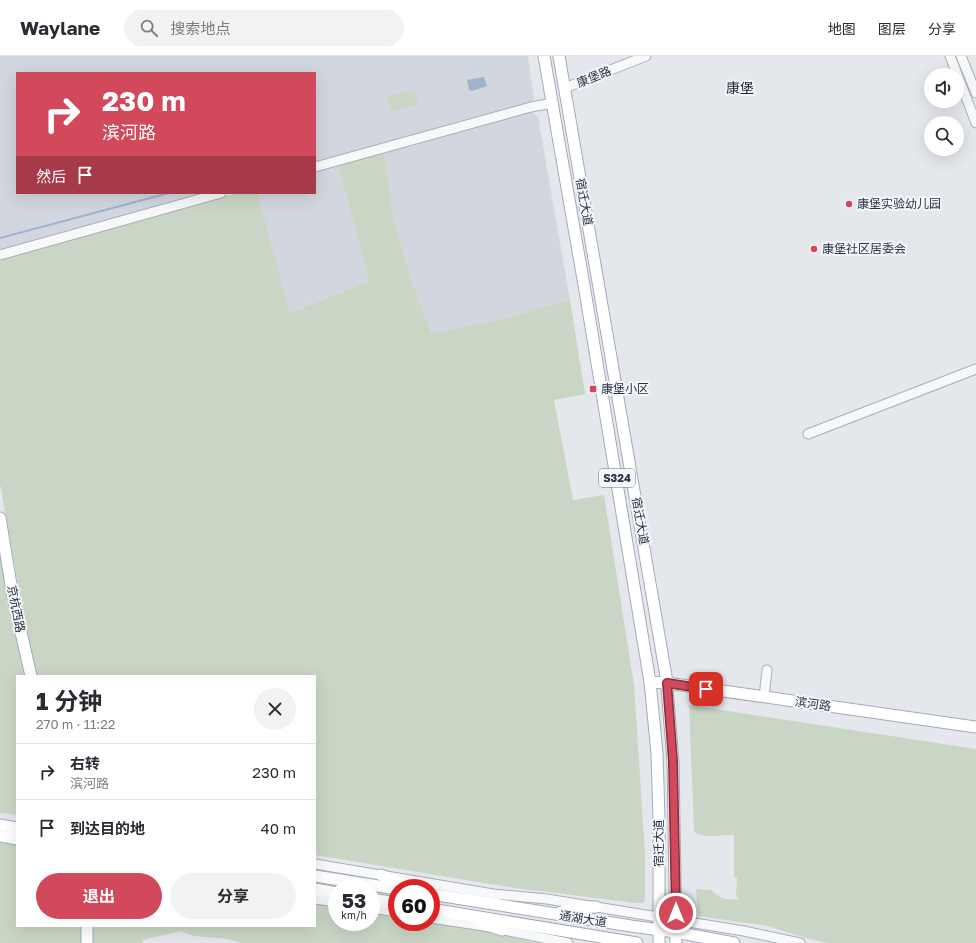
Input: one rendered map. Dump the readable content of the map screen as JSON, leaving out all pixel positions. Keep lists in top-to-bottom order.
{
  "streets": {
    "main road": [
      "宿迁大道",
      "S324",
      "京杭西路",
      "滨河路",
      "通湖大道"
    ],
    "street": ["康堡路"]
  },
  "crossings": [
    ["康堡路", "宿迁大道"],
    ["宿迁大道", "滨河路"],
    ["宿迁大道", "通湖大道"]
  ],
  "districts": ["康堡"],
  "places": {
    "other": ["康堡实验幼儿园", "康堡社区居委会"],
    "transit": ["康堡小区"]
  },
  "page": {
    "header": "Waylane",
    "search": "搜索地点",
    "nav": ["地图", "图层", "分享"],
    "turn": ["230 m", "滨河路"],
    "then": "然后",
    "heading": ["1 分钟", "270 m · 11:22"],
    "list": [
      {
        "name": "右转",
        "note": "滨河路",
        "value": "230 m"
      },
      {
        "name": "到达目的地",
        "value": "40 m"
      }
    ],
    "buttons": ["退出", "分享"],
    "speed": "53 km/h",
    "limit": "60"
  }
}
